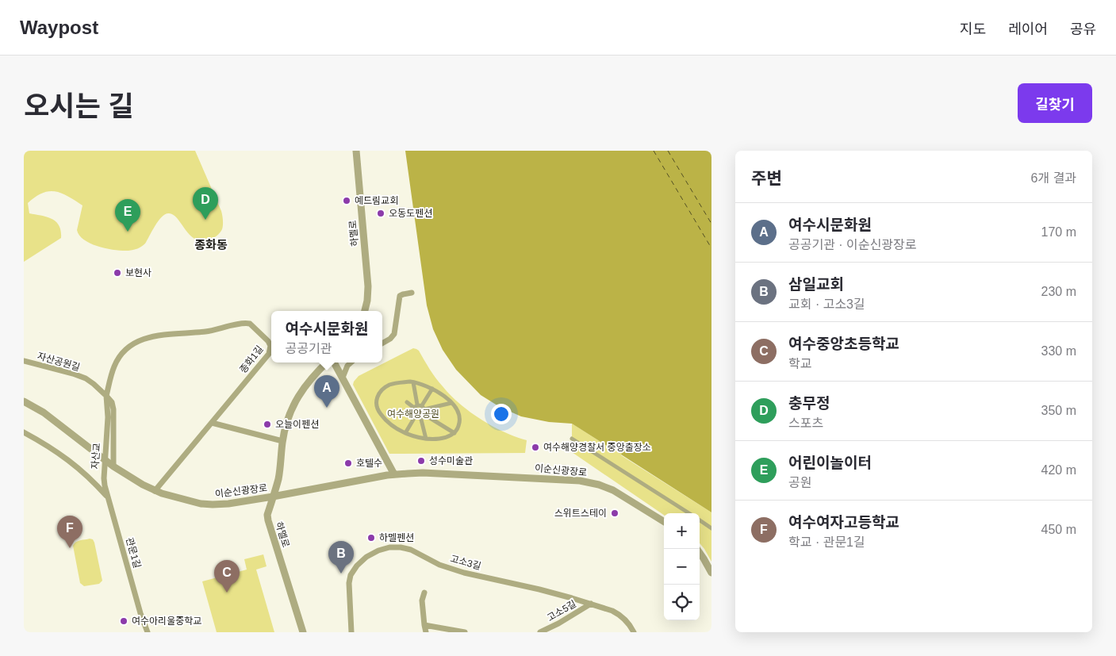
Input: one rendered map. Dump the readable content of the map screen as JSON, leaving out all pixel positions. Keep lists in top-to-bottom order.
{
  "streets": {
    "street": [
      "하멜로",
      "종화1길",
      "자산공원길",
      "자산교",
      "이순신광장로",
      "관문1길",
      "고소3길",
      "고소5길"
    ]
  },
  "crossings": [
    ["하멜로", "이순신광장로"],
    ["종화1길", "자산공원길"],
    ["종화1길", "자산교"],
    ["종화1길", "이순신광장로"],
    ["자산공원길", "자산교"],
    ["자산공원길", "이순신광장로"],
    ["자산교", "관문1길"],
    ["고소3길", "고소5길"]
  ],
  "districts": ["종화동"],
  "parks": ["여수해양공원"],
  "places": [
    "예드림교회",
    "오동도펜션",
    "보현사",
    "오늘이펜션",
    "여수해양경찰서 중앙출장소",
    "성수미술관",
    "호텔수",
    "스위트스테이",
    "하멜펜션",
    "여수아리울중학교"
  ],
  "page": {
    "header": "Waypost",
    "nav": ["지도", "레이어", "공유"],
    "title": "오시는 길",
    "buttons": "길찾기",
    "heading": ["주변", "6개 결과"],
    "pins": [
      "D",
      "E",
      "A",
      "F",
      "B",
      "C"
    ],
    "list": [
      {
        "mark": "A",
        "name": "여수시문화원",
        "note": "공공기관 · 이순신광장로",
        "value": "170 m"
      },
      {
        "mark": "B",
        "name": "삼일교회",
        "note": "교회 · 고소3길",
        "value": "230 m"
      },
      {
        "mark": "C",
        "name": "여수중앙초등학교",
        "note": "학교",
        "value": "330 m"
      },
      {
        "mark": "D",
        "name": "충무정",
        "note": "스포츠",
        "value": "350 m"
      },
      {
        "mark": "E",
        "name": "어린이놀이터",
        "note": "공원",
        "value": "420 m"
      },
      {
        "mark": "F",
        "name": "여수여자고등학교",
        "note": "학교 · 관문1길",
        "value": "450 m"
      }
    ],
    "popup": ["여수시문화원", "공공기관"],
    "map_buttons": ["+", "−"]
  }
}
